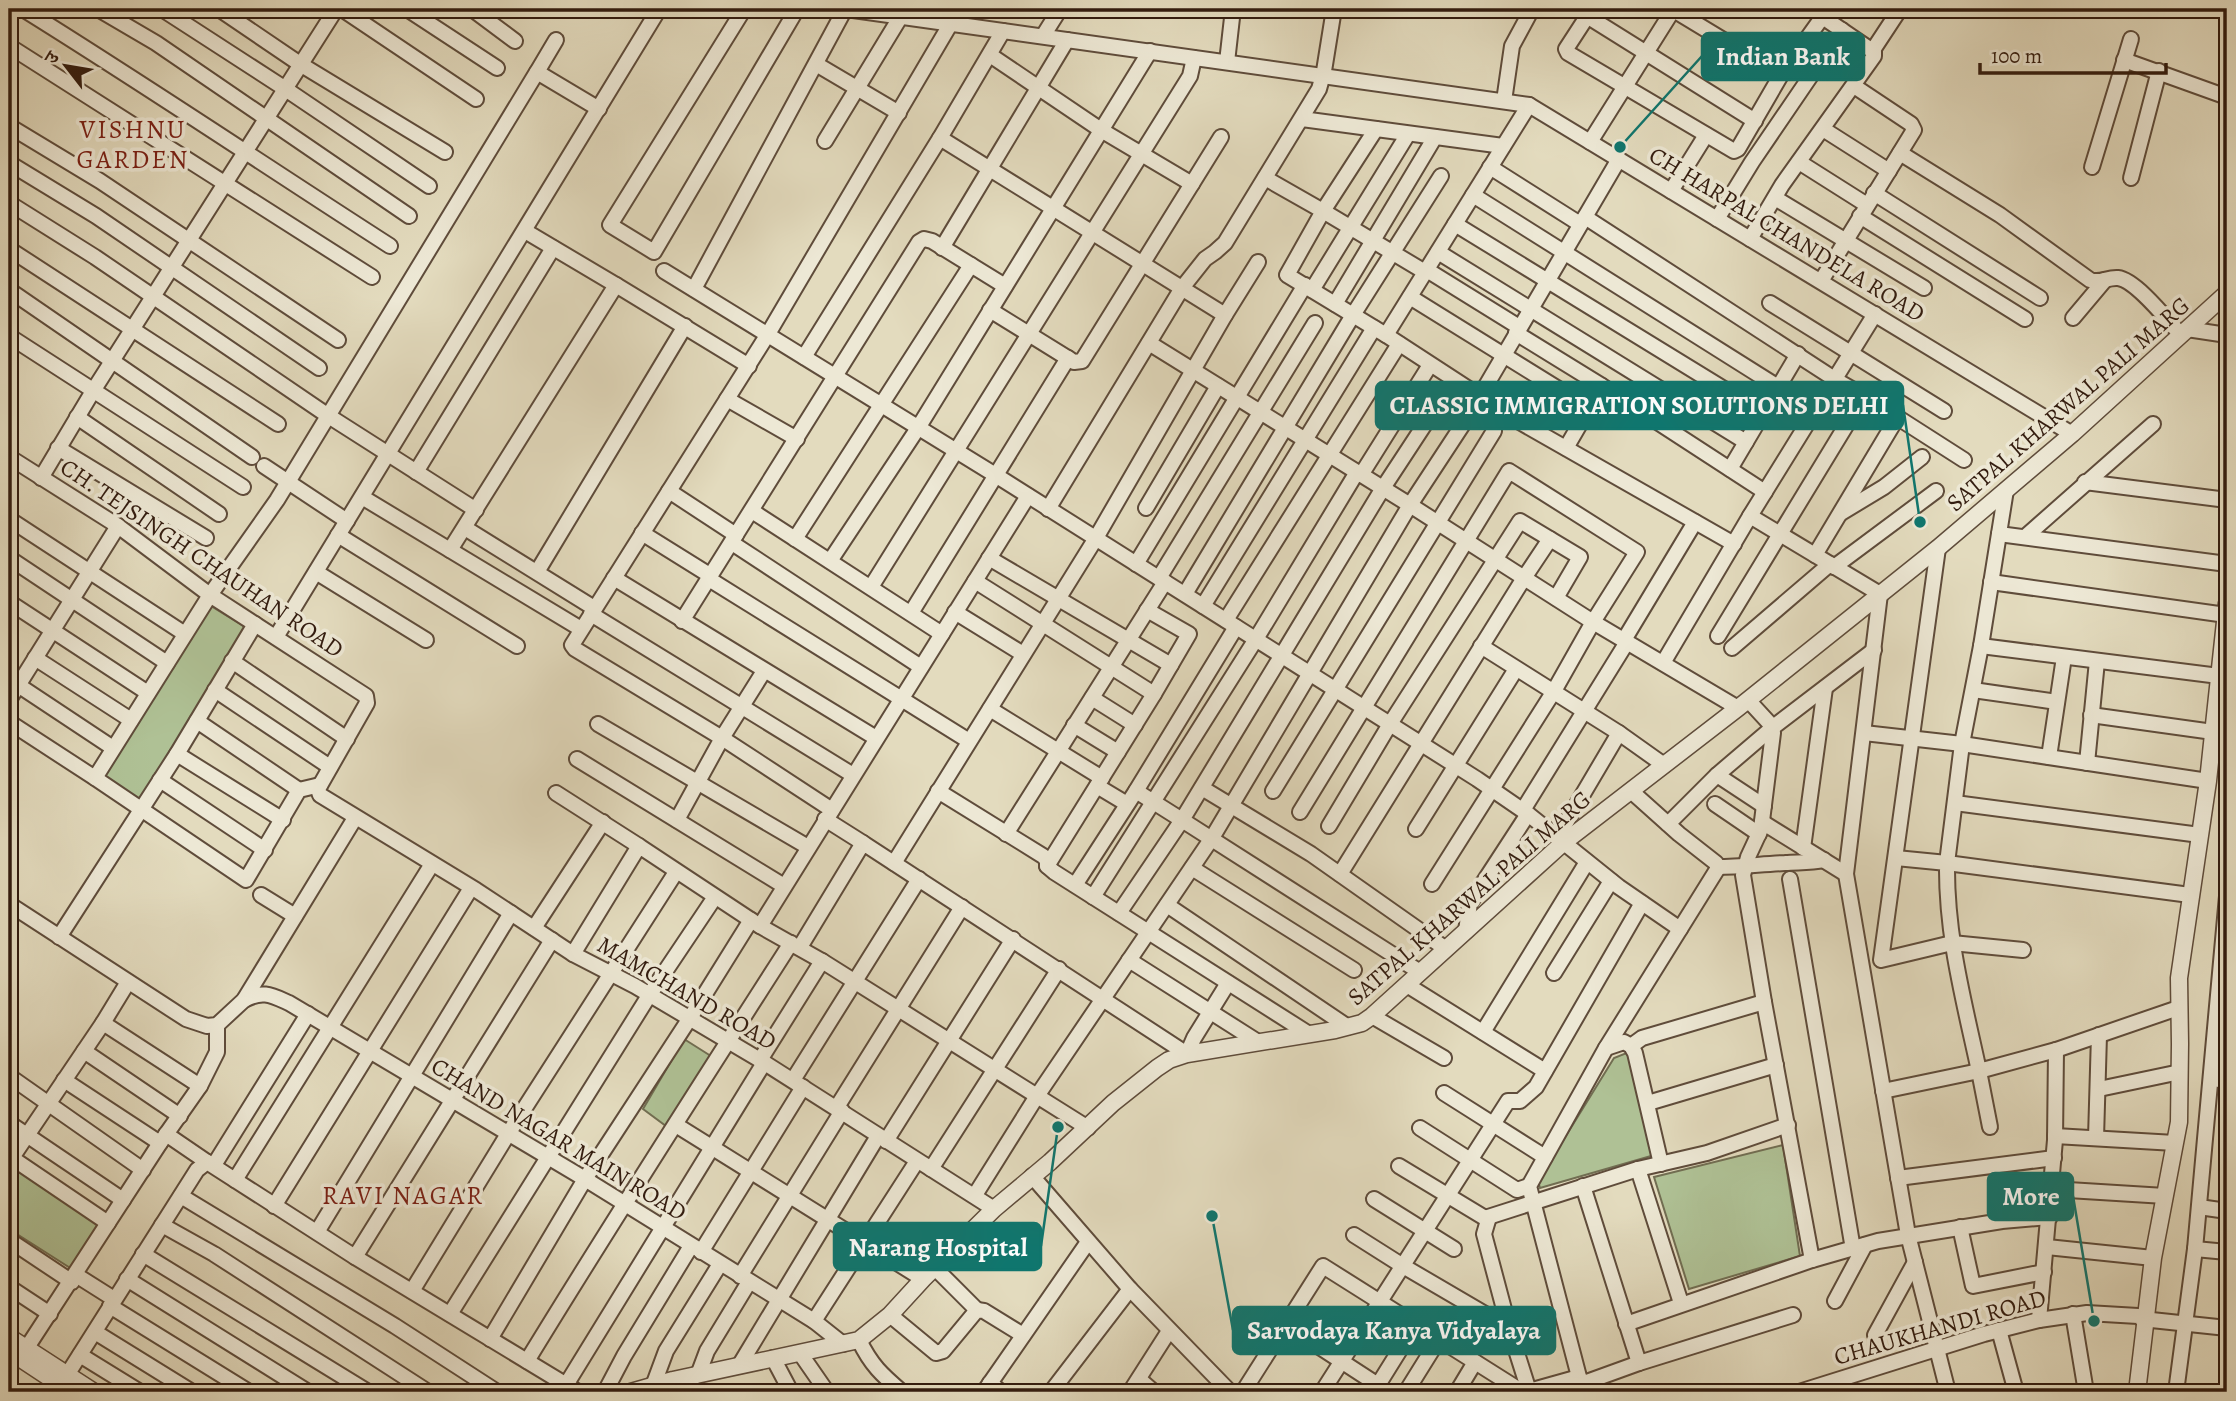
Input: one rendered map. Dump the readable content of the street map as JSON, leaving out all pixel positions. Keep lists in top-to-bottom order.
{
  "streets": {
    "street": [
      "CH HARPAL CHANDELA ROAD",
      "SATPAL KHARWAL PALI MARG",
      "CH. TEJSINGH CHAUHAN ROAD",
      "MAMCHAND ROAD",
      "CHAND NAGAR MAIN ROAD",
      "CHAUKHANDI ROAD"
    ]
  },
  "crossings": [
    ["CH HARPAL CHANDELA ROAD", "SATPAL KHARWAL PALI MARG"],
    ["SATPAL KHARWAL PALI MARG", "MAMCHAND ROAD"],
    ["SATPAL KHARWAL PALI MARG", "CHAND NAGAR MAIN ROAD"]
  ],
  "districts": ["VISHNU GARDEN", "RAVI NAGAR"],
  "places": [
    "Indian Bank",
    "CLASSIC IMMIGRATION SOLUTIONS DELHI",
    "Narang Hospital",
    "Sarvodaya Kanya Vidyalaya",
    "More"
  ],
  "scale_bar": "100 m",
  "north": "top left"
}
